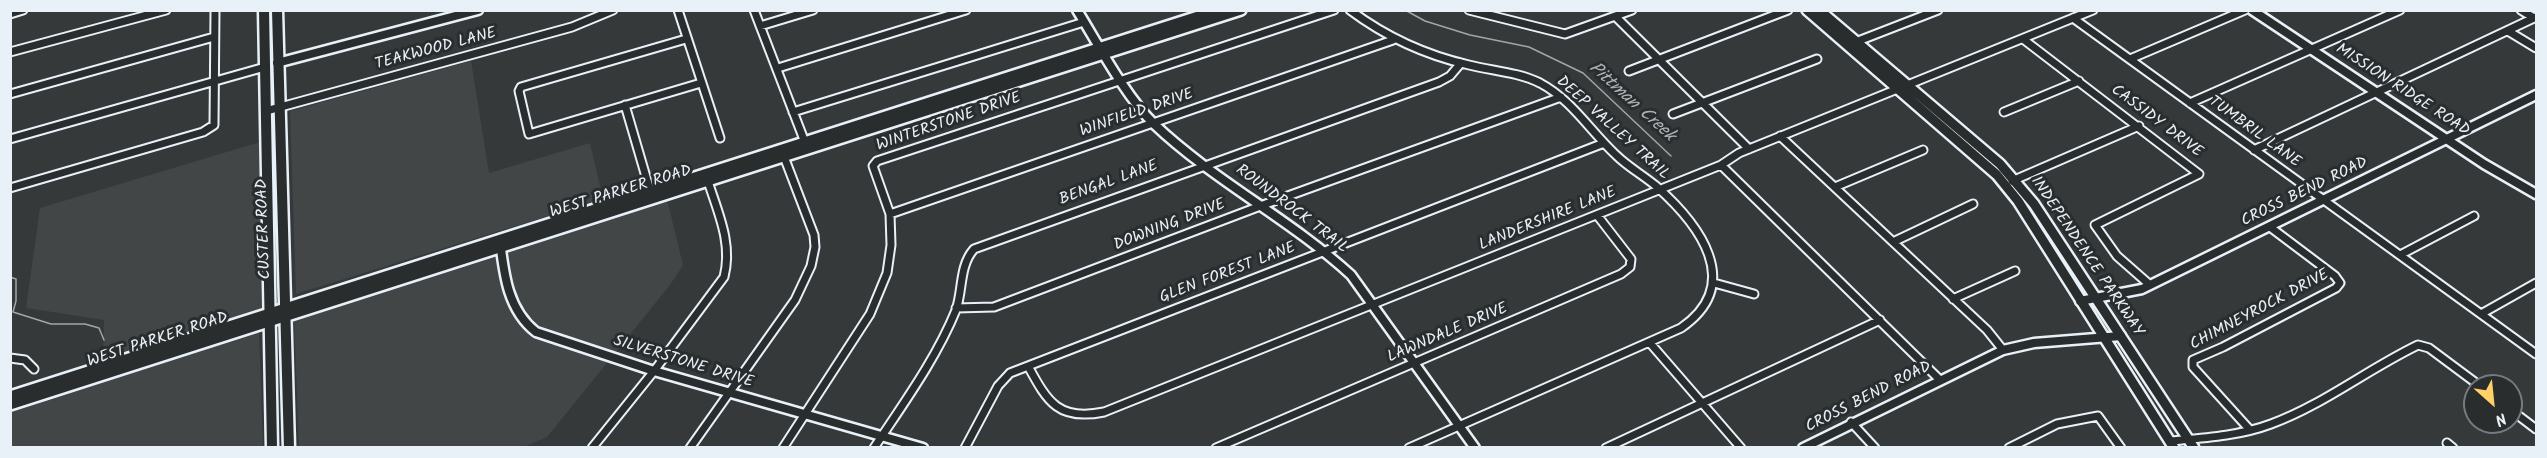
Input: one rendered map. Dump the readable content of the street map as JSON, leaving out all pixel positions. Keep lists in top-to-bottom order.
{
  "streets": {
    "main road": ["WEST PARKER ROAD", "CUSTER ROAD", "INDEPENDENCE PARKWAY"],
    "street": [
      "TEAKWOOD LANE",
      "MISSION RIDGE ROAD",
      "WINFIELD DRIVE",
      "CASSIDY DRIVE",
      "WINTERSTONE DRIVE",
      "DEEP VALLEY TRAIL",
      "TUMBRIL LANE",
      "BENGAL LANE",
      "CROSS BEND ROAD",
      "ROUNDROCK TRAIL",
      "LANDERSHIRE LANE",
      "DOWNING DRIVE",
      "GLEN FOREST LANE",
      "CHIMNEYROCK DRIVE",
      "LAWNDALE DRIVE",
      "SILVERSTONE DRIVE"
    ]
  },
  "crossings": [
    ["TEAKWOOD LANE", "CUSTER ROAD"],
    ["MISSION RIDGE ROAD", "CROSS BEND ROAD"],
    ["WINFIELD DRIVE", "WINTERSTONE DRIVE"],
    ["WINFIELD DRIVE", "DEEP VALLEY TRAIL"],
    ["WINFIELD DRIVE", "ROUNDROCK TRAIL"],
    ["CASSIDY DRIVE", "CROSS BEND ROAD"],
    ["CASSIDY DRIVE", "LANDERSHIRE LANE"],
    ["WINTERSTONE DRIVE", "ROUNDROCK TRAIL"],
    ["WINTERSTONE DRIVE", "SILVERSTONE DRIVE"],
    ["DEEP VALLEY TRAIL", "BENGAL LANE"],
    ["DEEP VALLEY TRAIL", "LANDERSHIRE LANE"],
    ["DEEP VALLEY TRAIL", "DOWNING DRIVE"],
    ["DEEP VALLEY TRAIL", "GLEN FOREST LANE"],
    ["TUMBRIL LANE", "CROSS BEND ROAD"],
    ["TUMBRIL LANE", "LANDERSHIRE LANE"],
    ["BENGAL LANE", "ROUNDROCK TRAIL"],
    ["BENGAL LANE", "DOWNING DRIVE"],
    ["BENGAL LANE", "SILVERSTONE DRIVE"],
    ["WEST PARKER ROAD", "ROUNDROCK TRAIL"],
    ["WEST PARKER ROAD", "CUSTER ROAD"],
    ["WEST PARKER ROAD", "SILVERSTONE DRIVE"],
    ["CROSS BEND ROAD", "INDEPENDENCE PARKWAY"],
    ["CROSS BEND ROAD", "CHIMNEYROCK DRIVE"],
    ["ROUNDROCK TRAIL", "LANDERSHIRE LANE"],
    ["ROUNDROCK TRAIL", "DOWNING DRIVE"],
    ["ROUNDROCK TRAIL", "GLEN FOREST LANE"],
    ["ROUNDROCK TRAIL", "LAWNDALE DRIVE"],
    ["LANDERSHIRE LANE", "INDEPENDENCE PARKWAY"],
    ["LANDERSHIRE LANE", "GLEN FOREST LANE"],
    ["LANDERSHIRE LANE", "LAWNDALE DRIVE"]
  ],
  "water": ["Pittman Creek"],
  "north": "bottom right"
}
